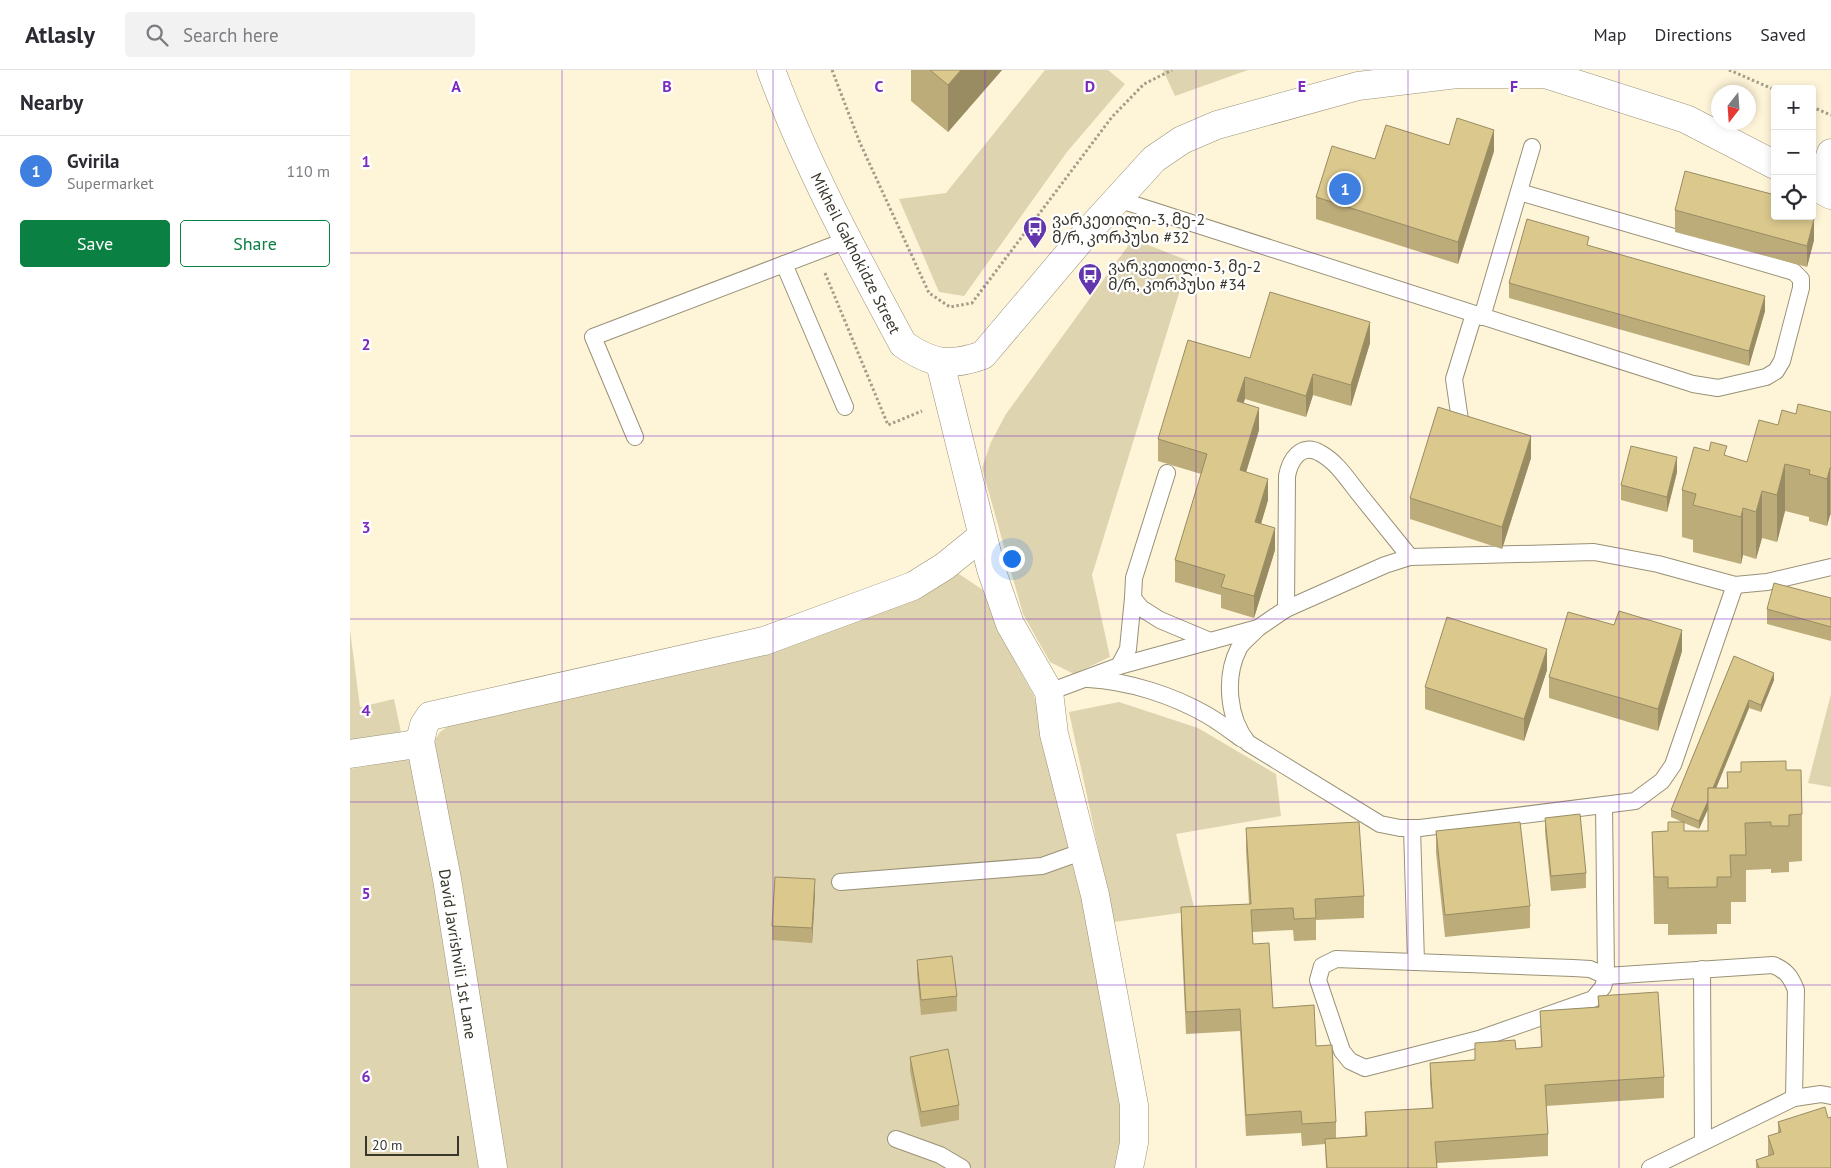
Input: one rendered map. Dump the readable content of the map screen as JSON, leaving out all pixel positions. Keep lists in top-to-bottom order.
{
  "streets": {
    "street": ["Mikheil Gakhokidze Street", "David Javrishvili 1st Lane"]
  },
  "places": {
    "bus stop": ["ვარკეთილი-3, მე-2 მ/რ, კორპუსი #32", "ვარკეთილი-3, მე-2 მ/რ, კორპუსი #34"]
  },
  "scale_bar": "20 m",
  "north": "bottom",
  "page": {
    "header": "Atlasly",
    "search": "Search here",
    "nav": ["Map", "Directions", "Saved"],
    "heading": "Nearby",
    "map_buttons": ["+", "−"],
    "list": [
      {
        "mark": "1",
        "name": "Gvirila",
        "note": "Supermarket",
        "value": "110 m"
      }
    ],
    "pins": "1",
    "buttons": ["Save", "Share"],
    "scale": "20 m"
  },
  "grid": {
    "columns": [
      "A",
      "B",
      "C",
      "D",
      "E",
      "F"
    ],
    "rows": [
      "1",
      "2",
      "3",
      "4",
      "5",
      "6"
    ]
  }
}
